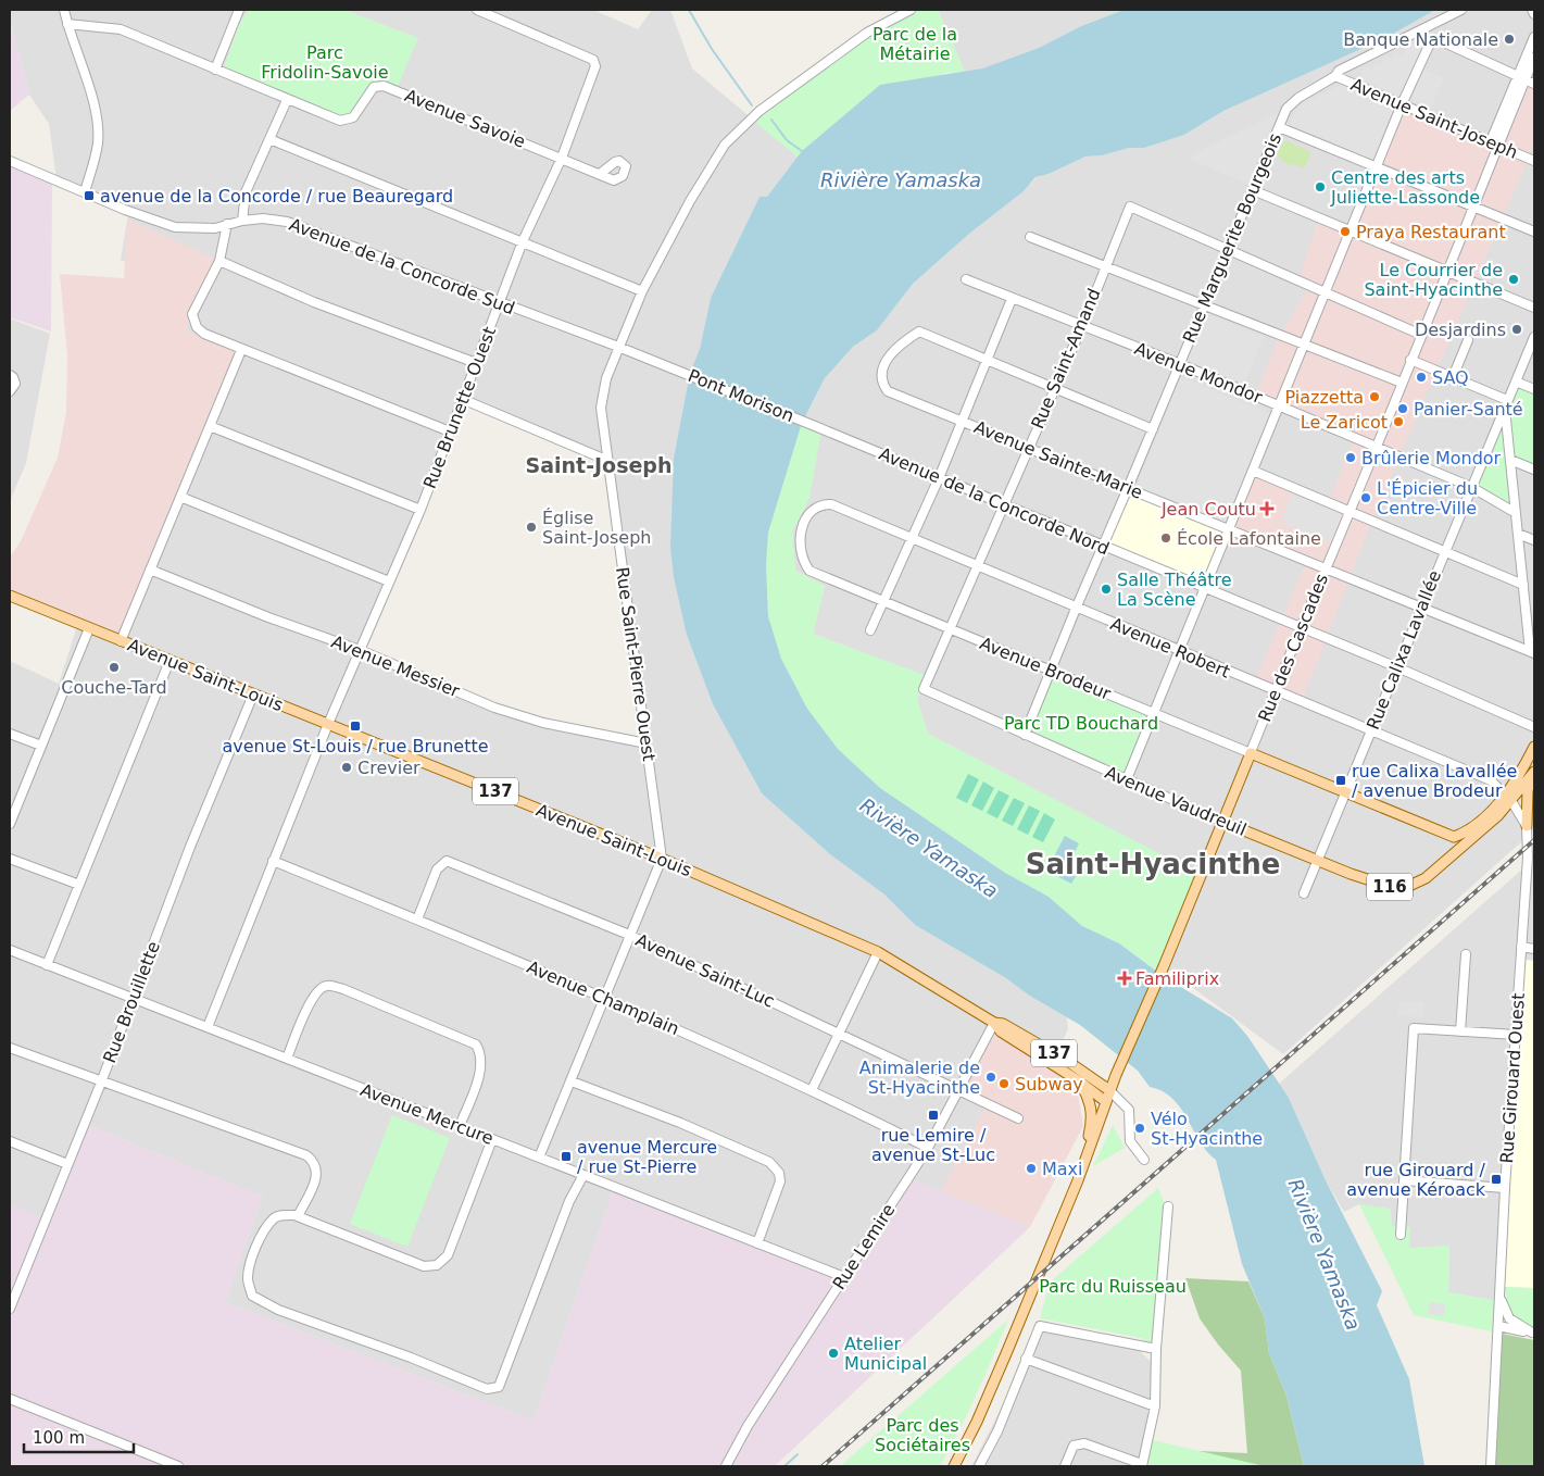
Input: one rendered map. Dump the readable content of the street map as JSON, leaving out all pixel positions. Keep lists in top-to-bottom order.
{
  "streets": {
    "main road": [
      "Rue des Cascades",
      "Avenue Brodeur",
      "Avenue Saint-Louis",
      "137",
      "Avenue Vaudreuil",
      "116"
    ],
    "street": [
      "Avenue Savoie",
      "Avenue Saint-Joseph",
      "Rue Marguerite Bourgeois",
      "Avenue de la Concorde Sud",
      "Rue Saint-Amand",
      "Avenue Mondor",
      "Pont Morison",
      "Rue Brunette Ouest",
      "Avenue Sainte-Marie",
      "Avenue de la Concorde Nord",
      "Avenue Robert",
      "Rue Calixa Lavallée",
      "Rue Saint-Pierre Ouest",
      "Avenue Messier",
      "Avenue Saint-Luc",
      "Avenue Champlain",
      "Rue Brouillette",
      "Rue Girouard Ouest",
      "Avenue Mercure",
      "Rue Lemire"
    ]
  },
  "crossings": [
    ["Avenue Savoie", "Rue Brunette Ouest"],
    ["Avenue Saint-Joseph", "Rue Marguerite Bourgeois"],
    ["Avenue Saint-Joseph", "Rue des Cascades"],
    ["Rue Marguerite Bourgeois", "Rue Saint-Amand"],
    ["Rue Marguerite Bourgeois", "Avenue Mondor"],
    ["Rue Marguerite Bourgeois", "Avenue Sainte-Marie"],
    ["Rue Marguerite Bourgeois", "Avenue de la Concorde Nord"],
    ["Rue Marguerite Bourgeois", "Avenue Robert"],
    ["Rue Marguerite Bourgeois", "Avenue Brodeur"],
    ["Rue Marguerite Bourgeois", "Avenue Vaudreuil"],
    ["Avenue de la Concorde Sud", "Pont Morison"],
    ["Avenue de la Concorde Sud", "Rue Brunette Ouest"],
    ["Avenue de la Concorde Sud", "Rue Saint-Pierre Ouest"],
    ["Rue Saint-Amand", "Avenue Mondor"],
    ["Rue Saint-Amand", "Avenue Sainte-Marie"],
    ["Rue Saint-Amand", "Avenue de la Concorde Nord"],
    ["Rue Saint-Amand", "Avenue Robert"],
    ["Rue Saint-Amand", "Avenue Brodeur"],
    ["Rue Saint-Amand", "Avenue Vaudreuil"],
    ["Avenue Mondor", "Rue des Cascades"],
    ["Avenue Mondor", "Rue Calixa Lavallée"],
    ["Pont Morison", "Avenue de la Concorde Nord"],
    ["Rue Brunette Ouest", "Avenue Messier"],
    ["Rue Brunette Ouest", "Avenue Saint-Louis"],
    ["Rue Brunette Ouest", "Avenue Champlain"],
    ["Rue Brunette Ouest", "Avenue Mercure"],
    ["Avenue Sainte-Marie", "Rue des Cascades"],
    ["Avenue Sainte-Marie", "Rue Calixa Lavallée"],
    ["Avenue de la Concorde Nord", "Rue des Cascades"],
    ["Avenue de la Concorde Nord", "Rue Calixa Lavallée"],
    ["Avenue Robert", "Rue des Cascades"],
    ["Avenue Robert", "Rue Calixa Lavallée"],
    ["Avenue Robert", "Avenue Brodeur"],
    ["Avenue Robert", "116"],
    ["Rue des Cascades", "Avenue Brodeur"],
    ["Rue des Cascades", "Avenue Saint-Louis"],
    ["Rue des Cascades", "Avenue Vaudreuil"],
    ["Rue Calixa Lavallée", "Avenue Brodeur"],
    ["Rue Calixa Lavallée", "Avenue Vaudreuil"],
    ["Rue Saint-Pierre Ouest", "Avenue Messier"],
    ["Rue Saint-Pierre Ouest", "Avenue Saint-Louis"],
    ["Avenue Brodeur", "116"],
    ["Avenue Saint-Louis", "Rue Brouillette"],
    ["Avenue Saint-Louis", "Rue Lemire"],
    ["Avenue Vaudreuil", "116"],
    ["Avenue Saint-Luc", "Avenue Champlain"],
    ["Avenue Saint-Luc", "Rue Lemire"],
    ["Avenue Champlain", "Rue Lemire"],
    ["Rue Brouillette", "Avenue Mercure"],
    ["Avenue Mercure", "Rue Lemire"]
  ],
  "districts": ["Saint-Joseph", "Saint-Hyacinthe"],
  "water": ["Rivière Yamaska"],
  "parks": [
    "Parc de la Métairie",
    "Parc Fridolin-Savoie",
    "Parc TD Bouchard",
    "Parc du Ruisseau",
    "Parc des Sociétaires"
  ],
  "places": {
    "other": [
      "Banque Nationale",
      "Centre des arts Juliette-Lassonde",
      "Praya Restaurant",
      "Le Courrier de Saint-Hyacinthe",
      "Desjardins",
      "SAQ",
      "Piazzetta",
      "Panier-Santé",
      "Le Zaricot",
      "Brûlerie Mondor",
      "L'Épicier du Centre-Ville",
      "Église Saint-Joseph",
      "École Lafontaine",
      "Salle Théâtre La Scène",
      "Couche-Tard",
      "Crevier",
      "Animalerie de St-Hyacinthe",
      "Subway",
      "Vélo St-Hyacinthe",
      "Maxi",
      "Atelier Municipal"
    ],
    "transit": [
      "avenue de la Concorde / rue Beauregard",
      "avenue St-Louis / rue Brunette",
      "rue Calixa Lavallée / avenue Brodeur",
      "rue Lemire / avenue St-Luc",
      "avenue Mercure / rue St-Pierre",
      "rue Girouard / avenue Kéroack"
    ],
    "health": ["Jean Coutu", "Familiprix"]
  },
  "scale_bar": "100 m"
}
